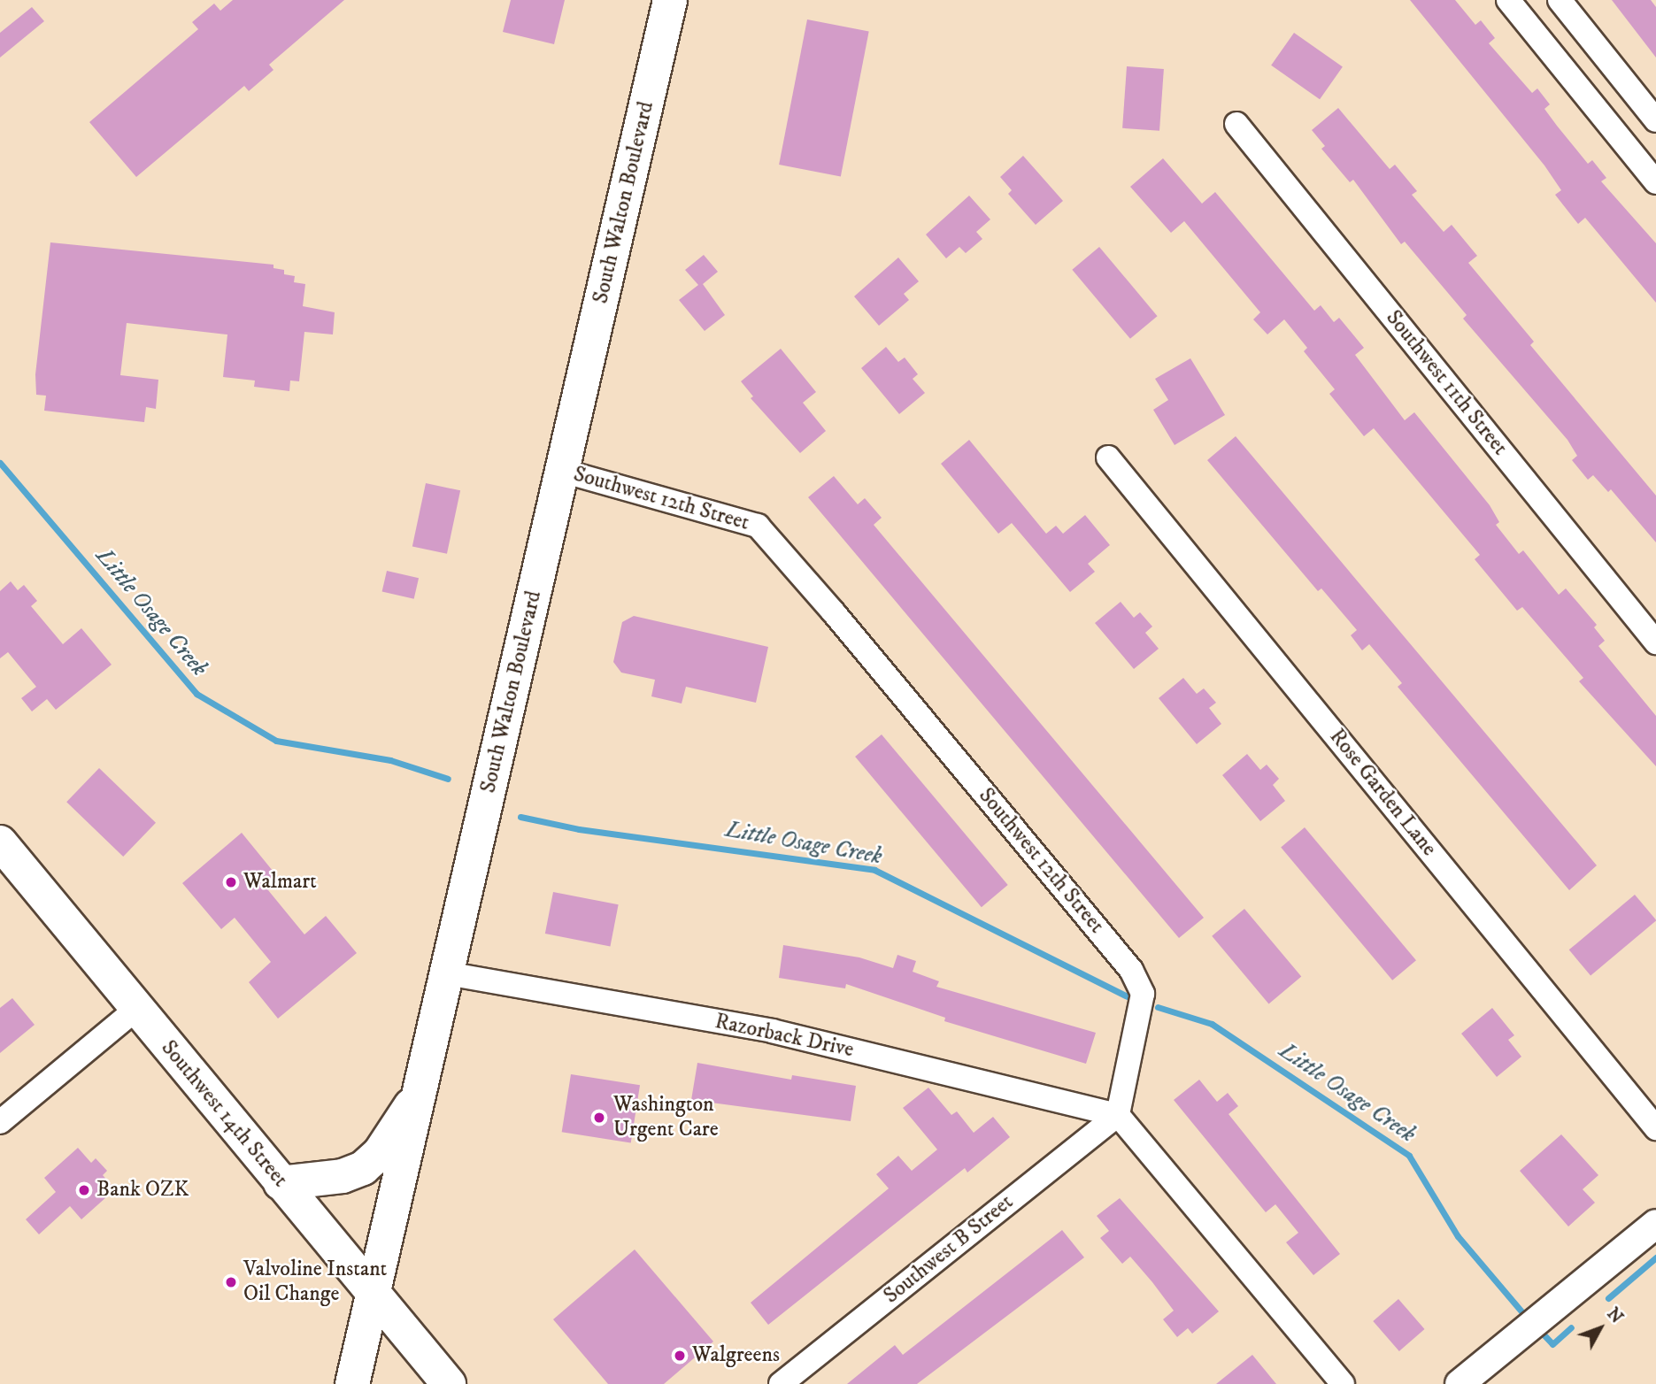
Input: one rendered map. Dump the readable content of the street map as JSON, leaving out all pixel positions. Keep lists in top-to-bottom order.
{
  "streets": {
    "main road": ["South Walton Boulevard", "Southwest 14th Street"],
    "street": [
      "Southwest 11th Street",
      "Southwest 12th Street",
      "Rose Garden Lane",
      "Razorback Drive",
      "Southwest B Street"
    ]
  },
  "crossings": [
    ["South Walton Boulevard", "Southwest 12th Street"],
    ["South Walton Boulevard", "Razorback Drive"],
    ["South Walton Boulevard", "Southwest 14th Street"],
    ["Southwest 12th Street", "Razorback Drive"],
    ["Southwest 12th Street", "Southwest B Street"],
    ["Razorback Drive", "Southwest B Street"]
  ],
  "water": ["Little Osage Creek"],
  "places": [
    "Walmart",
    "Washington Urgent Care",
    "Bank OZK",
    "Valvoline Instant Oil Change",
    "Walgreens"
  ],
  "north": "top right"
}
